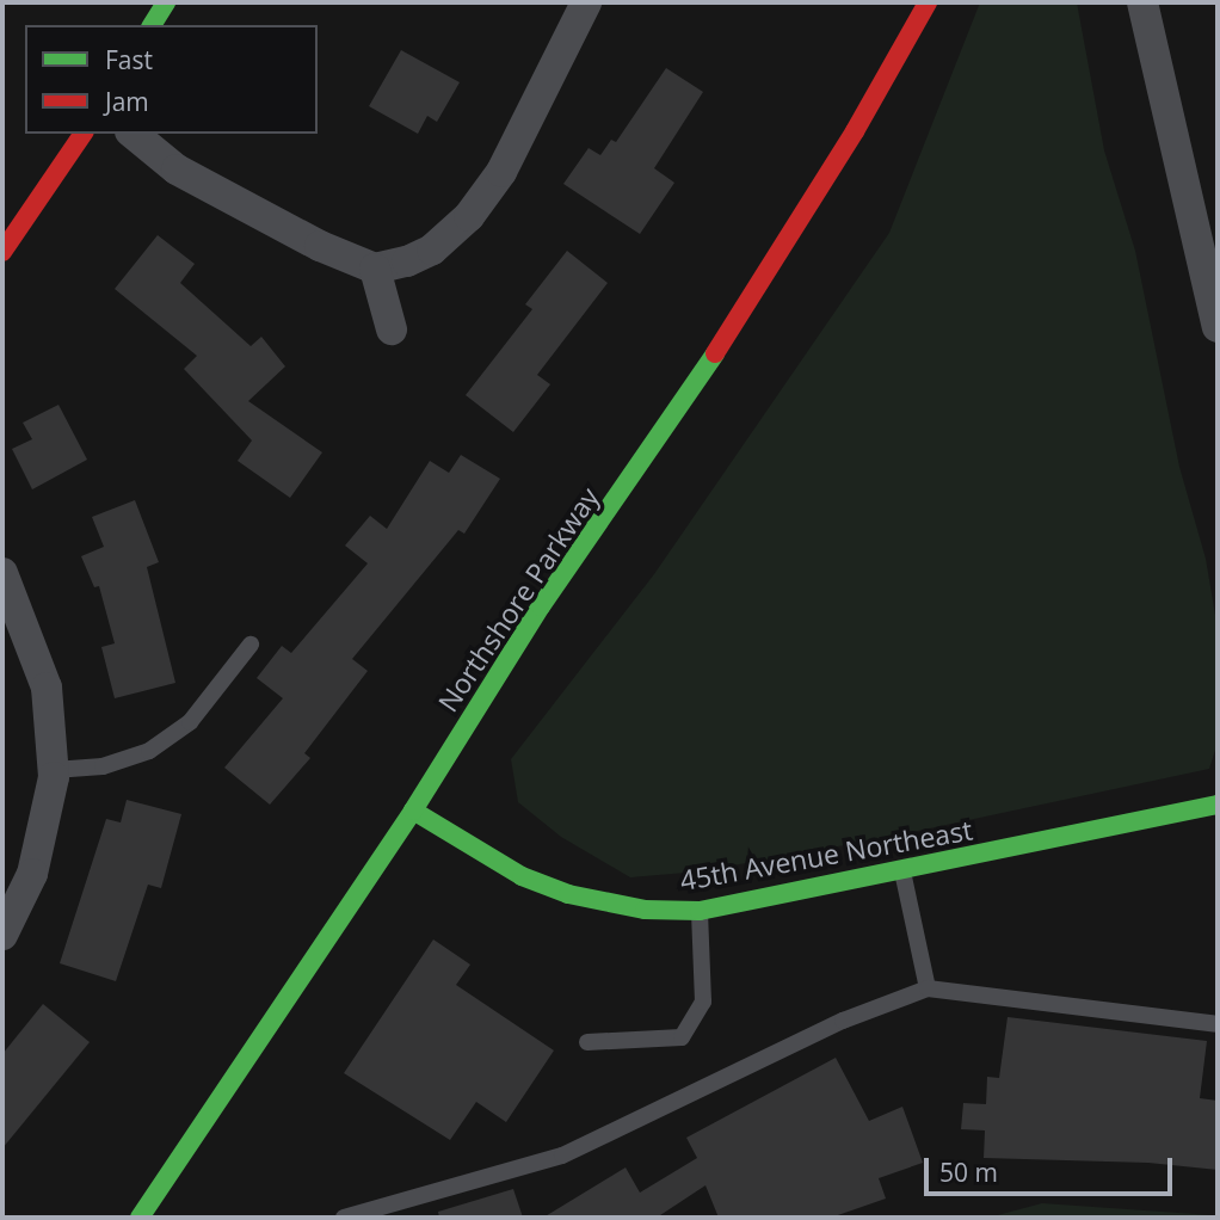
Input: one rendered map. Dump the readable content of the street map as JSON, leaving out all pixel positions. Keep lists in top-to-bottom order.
{
  "streets": {
    "street": ["Northshore Parkway", "45th Avenue Northeast"]
  },
  "crossings": [
    ["Northshore Parkway", "45th Avenue Northeast"]
  ],
  "legend": ["Fast", "Jam"],
  "scale_bar": "50 m"
}
